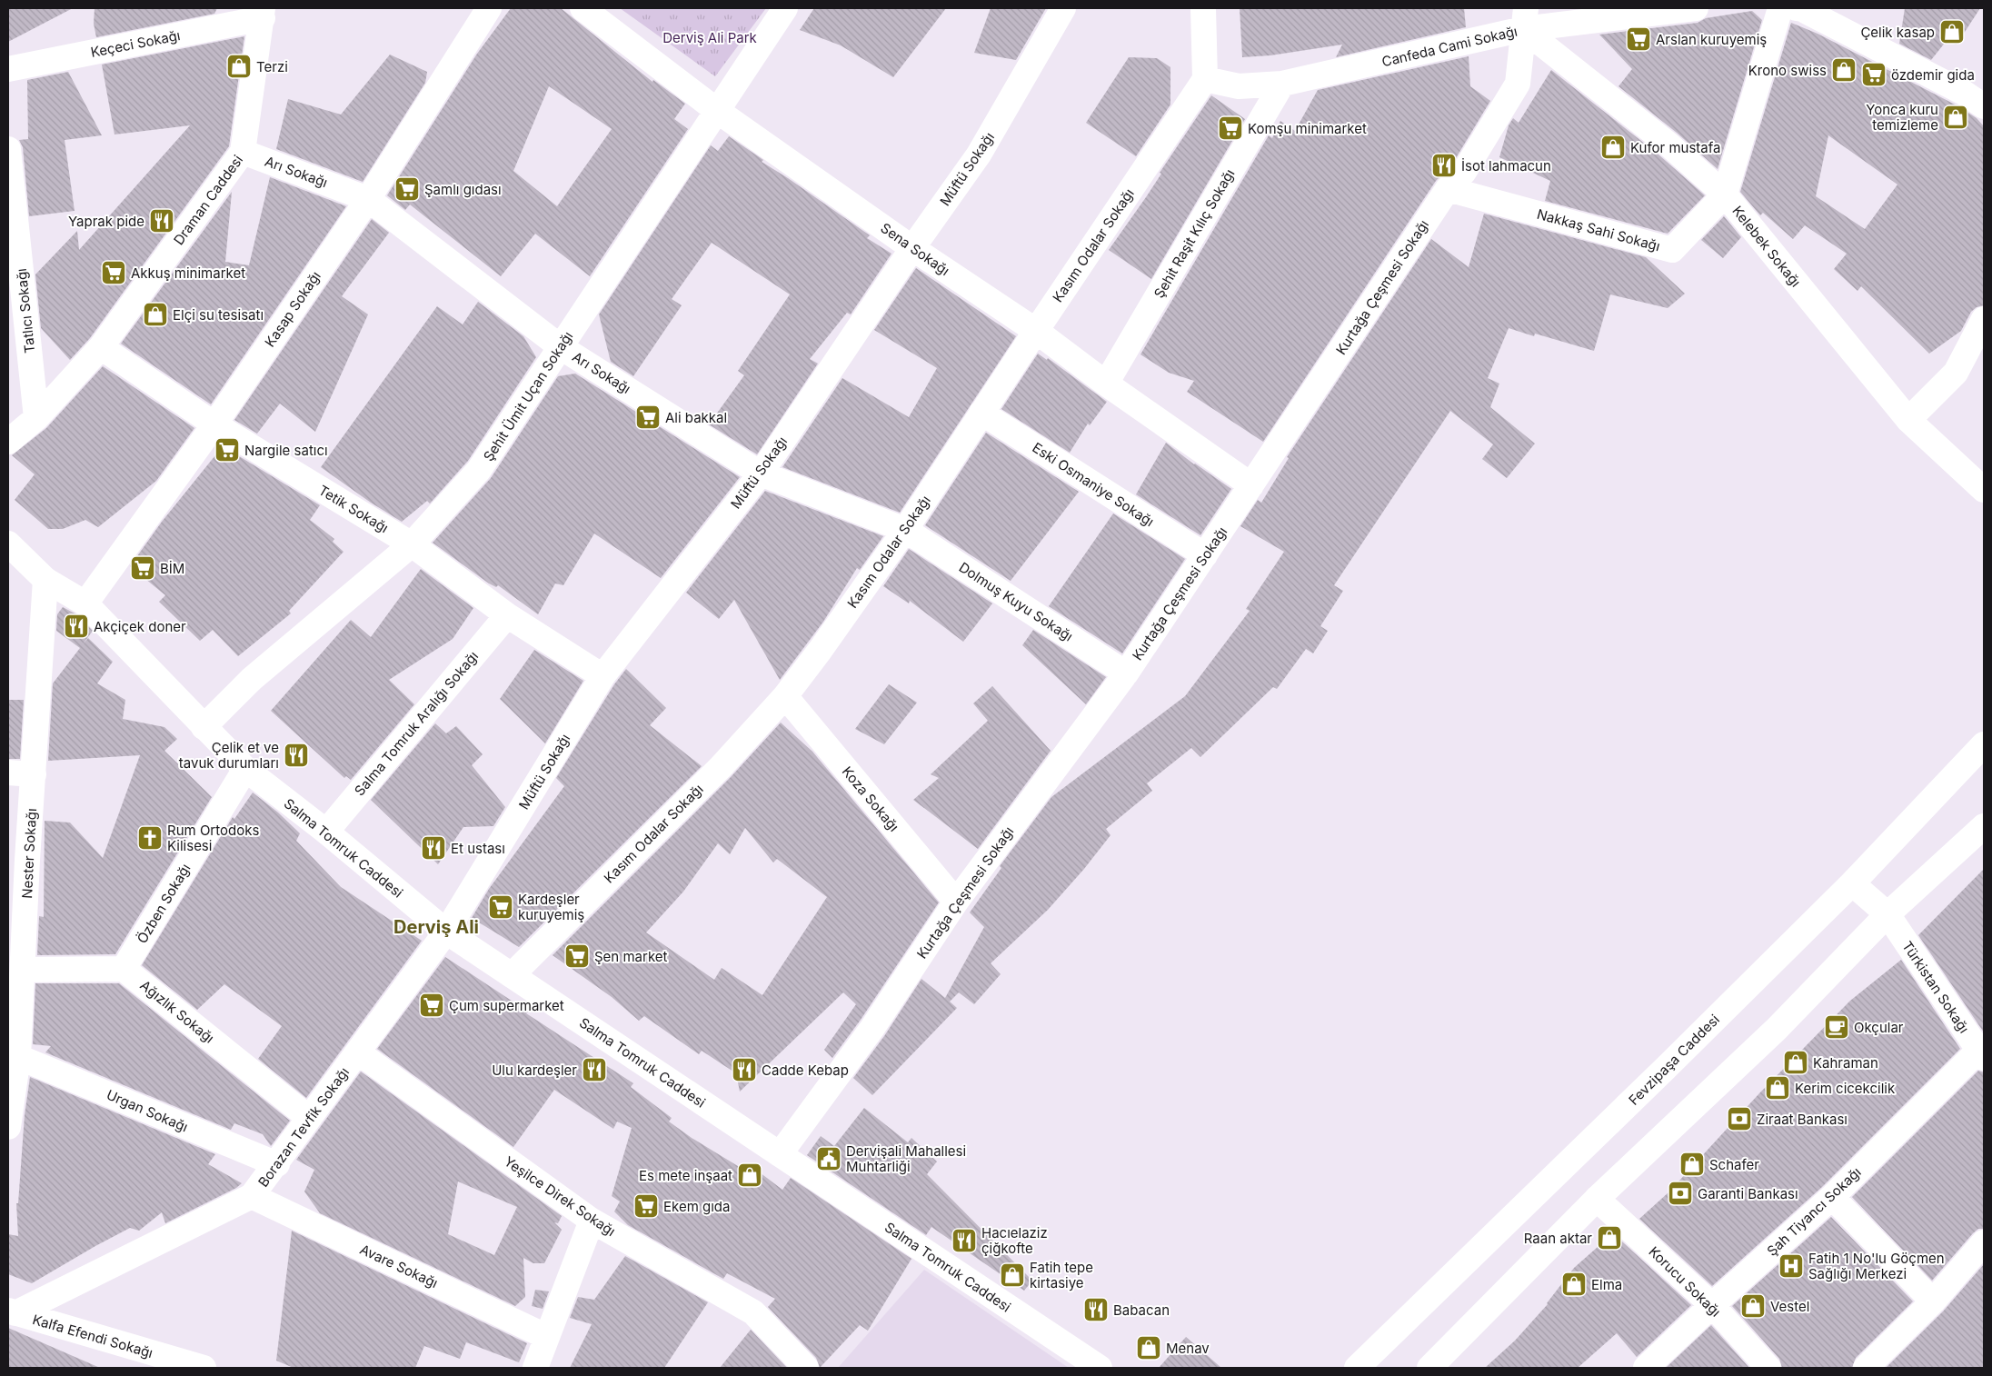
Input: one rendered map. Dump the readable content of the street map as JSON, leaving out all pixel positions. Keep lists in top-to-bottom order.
{
  "streets": {
    "street": [
      "Keçeci Sokağı",
      "Canfeda Cami Sokağı",
      "Müftü Sokağı",
      "Arı Sokağı",
      "Draman Caddesi",
      "Nakkaş Sahi Sokağı",
      "Şehit Raşit Kılıç Sokağı",
      "Kasım Odalar Sokağı",
      "Kelebek Sokağı",
      "Sena Sokağı",
      "Kurtağa Çeşmesi Sokağı",
      "Kasap Sokağı",
      "Tatlıcı Sokağı",
      "Şehit Ümit Uçan Sokağı",
      "Eski Osmaniye Sokağı",
      "Tetik Sokağı",
      "Dolmuş Kuyu Sokağı",
      "Salma Tomruk Aralığı Sokağı",
      "Koza Sokağı",
      "Salma Tomruk Caddesi",
      "Nester Sokağı",
      "Özben Sokağı",
      "Türkistan Sokağı",
      "Ağızlık Sokağı",
      "Fevzipaşa Caddesi",
      "Urgan Sokağı",
      "Borazan Tevfik Sokağı",
      "Yeşilce Direk Sokağı",
      "Şah Tiyancı Sokağı",
      "Avare Sokağı",
      "Korucu Sokağı",
      "Kalfa Efendi Sokağı"
    ]
  },
  "crossings": [
    ["Keçeci Sokağı", "Draman Caddesi"],
    ["Canfeda Cami Sokağı", "Şehit Raşit Kılıç Sokağı"],
    ["Canfeda Cami Sokağı", "Kasım Odalar Sokağı"],
    ["Canfeda Cami Sokağı", "Kelebek Sokağı"],
    ["Canfeda Cami Sokağı", "Kurtağa Çeşmesi Sokağı"],
    ["Müftü Sokağı", "Arı Sokağı"],
    ["Müftü Sokağı", "Sena Sokağı"],
    ["Müftü Sokağı", "Tetik Sokağı"],
    ["Müftü Sokağı", "Salma Tomruk Caddesi"],
    ["Müftü Sokağı", "Borazan Tevfik Sokağı"],
    ["Arı Sokağı", "Draman Caddesi"],
    ["Arı Sokağı", "Kasım Odalar Sokağı"],
    ["Arı Sokağı", "Kasap Sokağı"],
    ["Arı Sokağı", "Şehit Ümit Uçan Sokağı"],
    ["Arı Sokağı", "Dolmuş Kuyu Sokağı"],
    ["Draman Caddesi", "Tatlıcı Sokağı"],
    ["Draman Caddesi", "Tetik Sokağı"],
    ["Nakkaş Sahi Sokağı", "Kelebek Sokağı"],
    ["Nakkaş Sahi Sokağı", "Kurtağa Çeşmesi Sokağı"],
    ["Şehit Raşit Kılıç Sokağı", "Sena Sokağı"],
    ["Kasım Odalar Sokağı", "Sena Sokağı"],
    ["Kasım Odalar Sokağı", "Eski Osmaniye Sokağı"],
    ["Kasım Odalar Sokağı", "Dolmuş Kuyu Sokağı"],
    ["Kasım Odalar Sokağı", "Koza Sokağı"],
    ["Kasım Odalar Sokağı", "Salma Tomruk Caddesi"],
    ["Kelebek Sokağı", "Kurtağa Çeşmesi Sokağı"],
    ["Sena Sokağı", "Kurtağa Çeşmesi Sokağı"],
    ["Sena Sokağı", "Şehit Ümit Uçan Sokağı"],
    ["Kurtağa Çeşmesi Sokağı", "Eski Osmaniye Sokağı"],
    ["Kurtağa Çeşmesi Sokağı", "Dolmuş Kuyu Sokağı"],
    ["Kurtağa Çeşmesi Sokağı", "Koza Sokağı"],
    ["Kurtağa Çeşmesi Sokağı", "Salma Tomruk Caddesi"],
    ["Kasap Sokağı", "Tetik Sokağı"],
    ["Kasap Sokağı", "Salma Tomruk Caddesi"],
    ["Şehit Ümit Uçan Sokağı", "Tetik Sokağı"],
    ["Şehit Ümit Uçan Sokağı", "Salma Tomruk Caddesi"],
    ["Tetik Sokağı", "Salma Tomruk Aralığı Sokağı"],
    ["Salma Tomruk Aralığı Sokağı", "Salma Tomruk Caddesi"],
    ["Salma Tomruk Caddesi", "Nester Sokağı"],
    ["Salma Tomruk Caddesi", "Özben Sokağı"],
    ["Salma Tomruk Caddesi", "Borazan Tevfik Sokağı"],
    ["Nester Sokağı", "Urgan Sokağı"],
    ["Özben Sokağı", "Ağızlık Sokağı"],
    ["Türkistan Sokağı", "Fevzipaşa Caddesi"],
    ["Türkistan Sokağı", "Şah Tiyancı Sokağı"],
    ["Ağızlık Sokağı", "Borazan Tevfik Sokağı"],
    ["Urgan Sokağı", "Borazan Tevfik Sokağı"],
    ["Borazan Tevfik Sokağı", "Yeşilce Direk Sokağı"],
    ["Borazan Tevfik Sokağı", "Avare Sokağı"],
    ["Borazan Tevfik Sokağı", "Kalfa Efendi Sokağı"],
    ["Şah Tiyancı Sokağı", "Korucu Sokağı"]
  ],
  "districts": ["Derviş Ali"],
  "parks": ["Derviş Ali Park"],
  "places": {
    "shop": [
      "Çelik kasap",
      "Terzi",
      "Krono swiss",
      "Yonca kuru temizleme",
      "Kufor mustafa",
      "Elçi su tesisatı",
      "Kahraman",
      "Kerim cicekcilik",
      "Schafer",
      "Es mete inşaat",
      "Raan aktar",
      "Fatih tepe kirtasiye",
      "Elma",
      "Vestel",
      "Menav"
    ],
    "supermarket": [
      "Arslan kuruyemiş",
      "özdemir gida",
      "Komşu minimarket",
      "Şamlı gıdası",
      "Akkuş minimarket",
      "Ali bakkal",
      "Nargile satıcı",
      "BİM",
      "Kardeşler kuruyemiş",
      "Şen market",
      "Çum supermarket",
      "Ekem gıda"
    ],
    "restaurant": [
      "İsot lahmacun",
      "Yaprak pide",
      "Akçiçek doner",
      "Çelik et ve tavuk durumları",
      "Et ustası",
      "Ulu kardeşler",
      "Cadde Kebap",
      "Hacıelaziz çiğkofte",
      "Babacan"
    ],
    "church": ["Rum Ortodoks Kilisesi"],
    "cafe": ["Okçular"],
    "bank": ["Ziraat Bankası", "Garanti Bankası"],
    "public building": ["Dervişali Mahallesi Muhtarliği"],
    "hospital": ["Fatih 1 No'lu Göçmen Sağlığı Merkezi"]
  }
}
